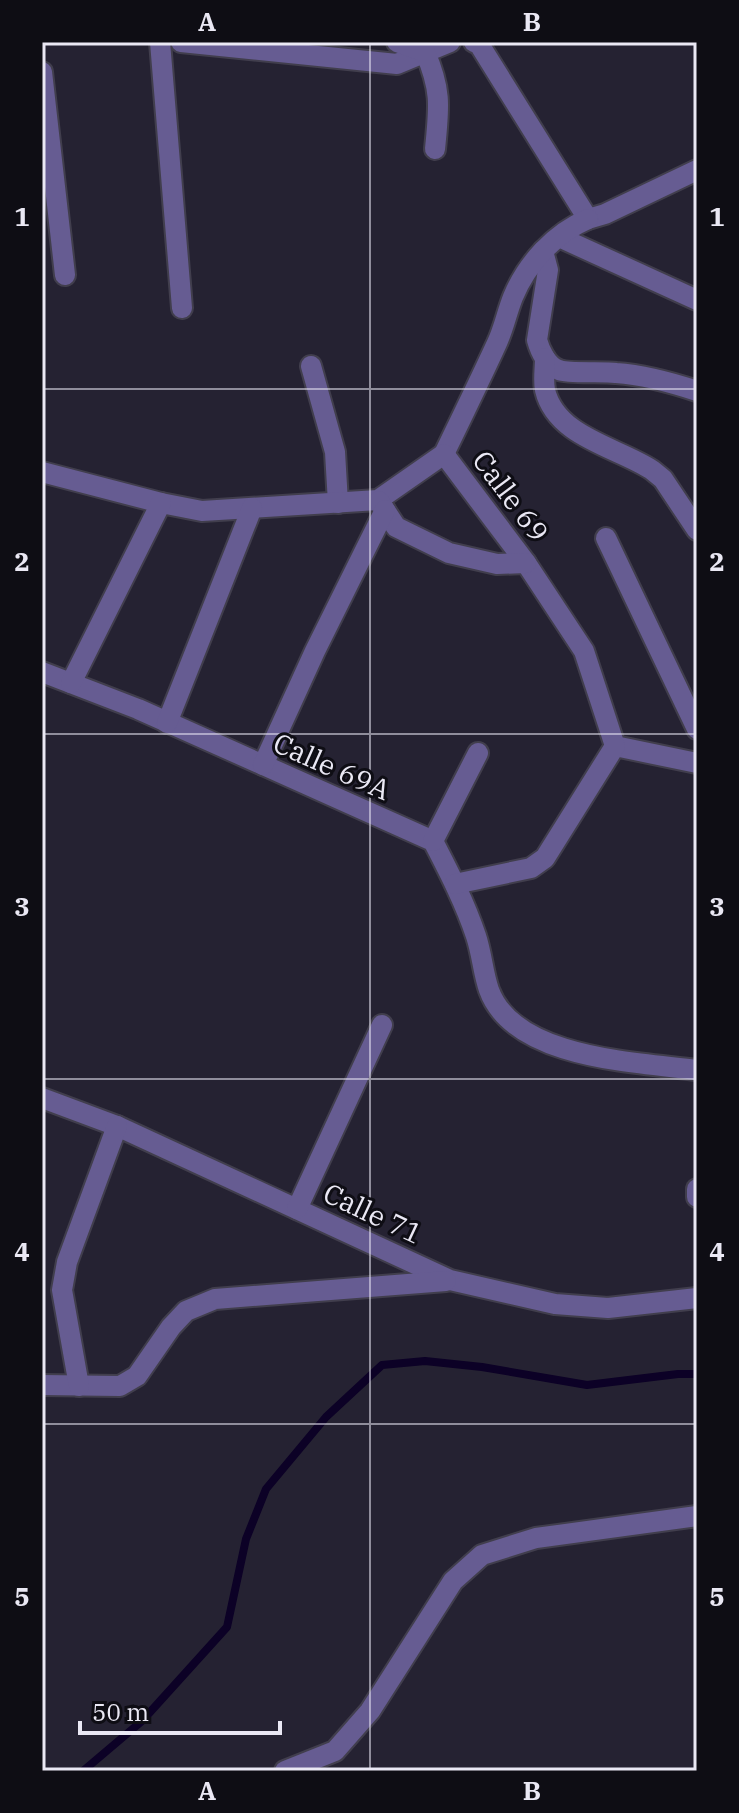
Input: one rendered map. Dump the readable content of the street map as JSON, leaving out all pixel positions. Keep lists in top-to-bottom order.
{
  "streets": {
    "street": ["Calle 69", "Calle 69A", "Calle 71"]
  },
  "scale_bar": "50 m",
  "grid": {
    "columns": ["A", "B"],
    "rows": [
      "1",
      "2",
      "3",
      "4",
      "5"
    ]
  }
}
